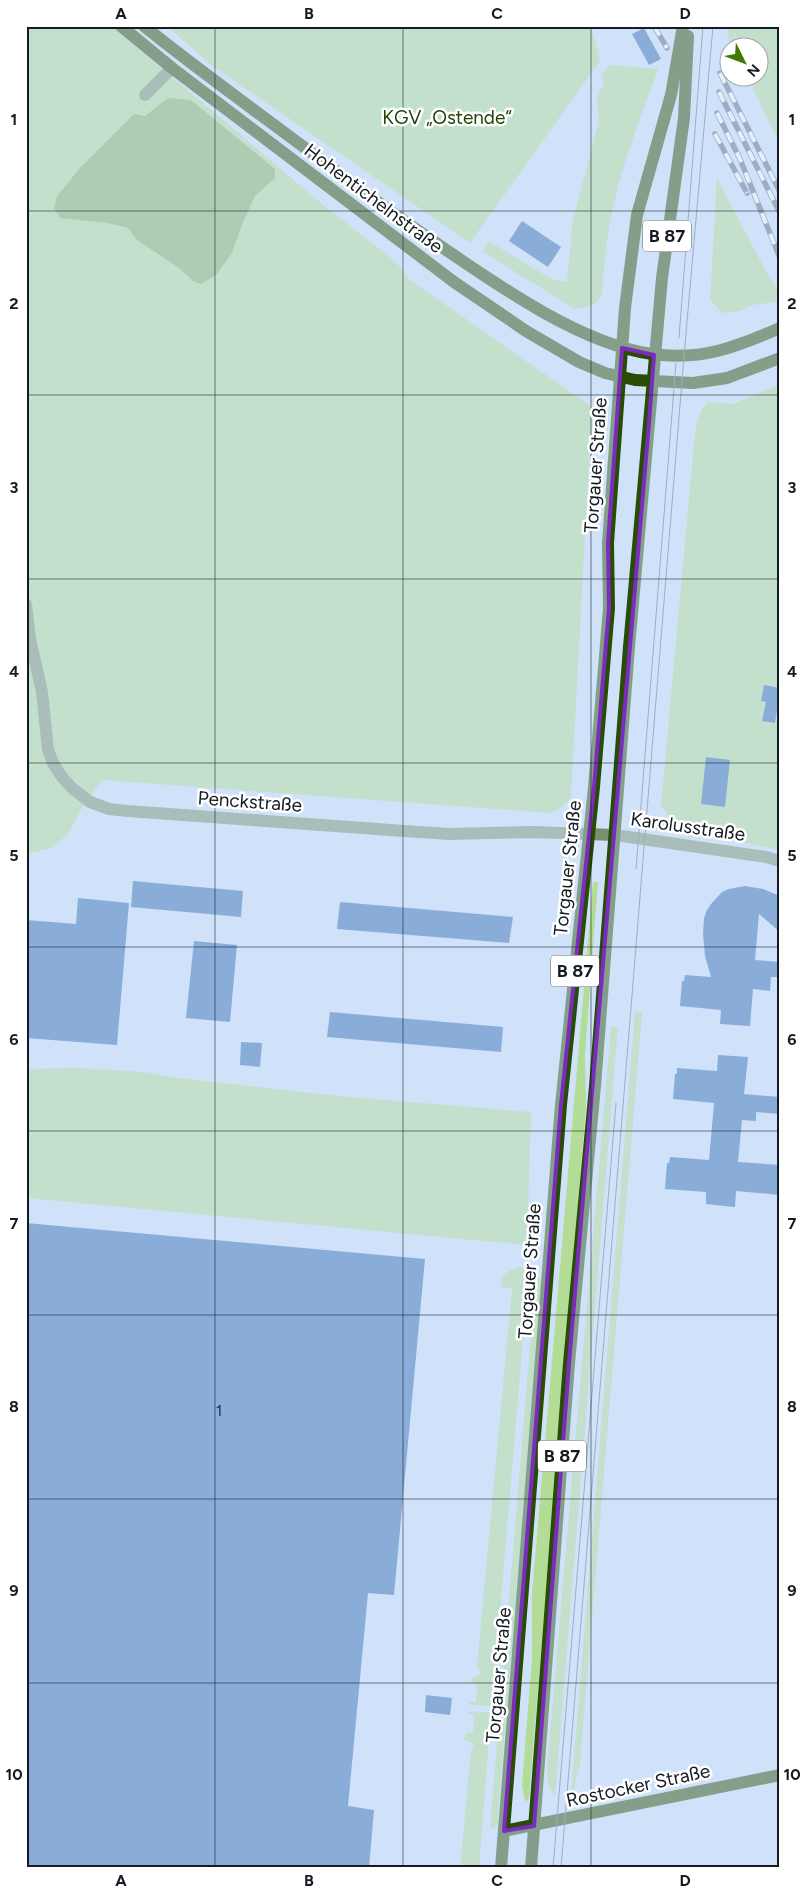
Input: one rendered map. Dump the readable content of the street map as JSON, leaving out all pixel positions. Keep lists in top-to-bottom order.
{
  "streets": {
    "main road": [
      "Hohentichelnstraße",
      "B 87",
      "Torgauer Straße",
      "Rostocker Straße"
    ],
    "street": ["Penckstraße", "Karolusstraße"]
  },
  "crossings": [
    ["Hohentichelnstraße", "B 87"],
    ["Hohentichelnstraße", "Torgauer Straße"],
    ["B 87", "Karolusstraße"],
    ["B 87", "Rostocker Straße"],
    ["Torgauer Straße", "Penckstraße"],
    ["Torgauer Straße", "Karolusstraße"],
    ["Torgauer Straße", "Rostocker Straße"],
    ["Penckstraße", "Karolusstraße"]
  ],
  "parks": ["KGV „Ostende“"],
  "house_numbers": ["1"],
  "north": "bottom right",
  "grid": {
    "columns": [
      "A",
      "B",
      "C",
      "D"
    ],
    "rows": [
      "1",
      "2",
      "3",
      "4",
      "5",
      "6",
      "7",
      "8",
      "9",
      "10"
    ]
  }
}
